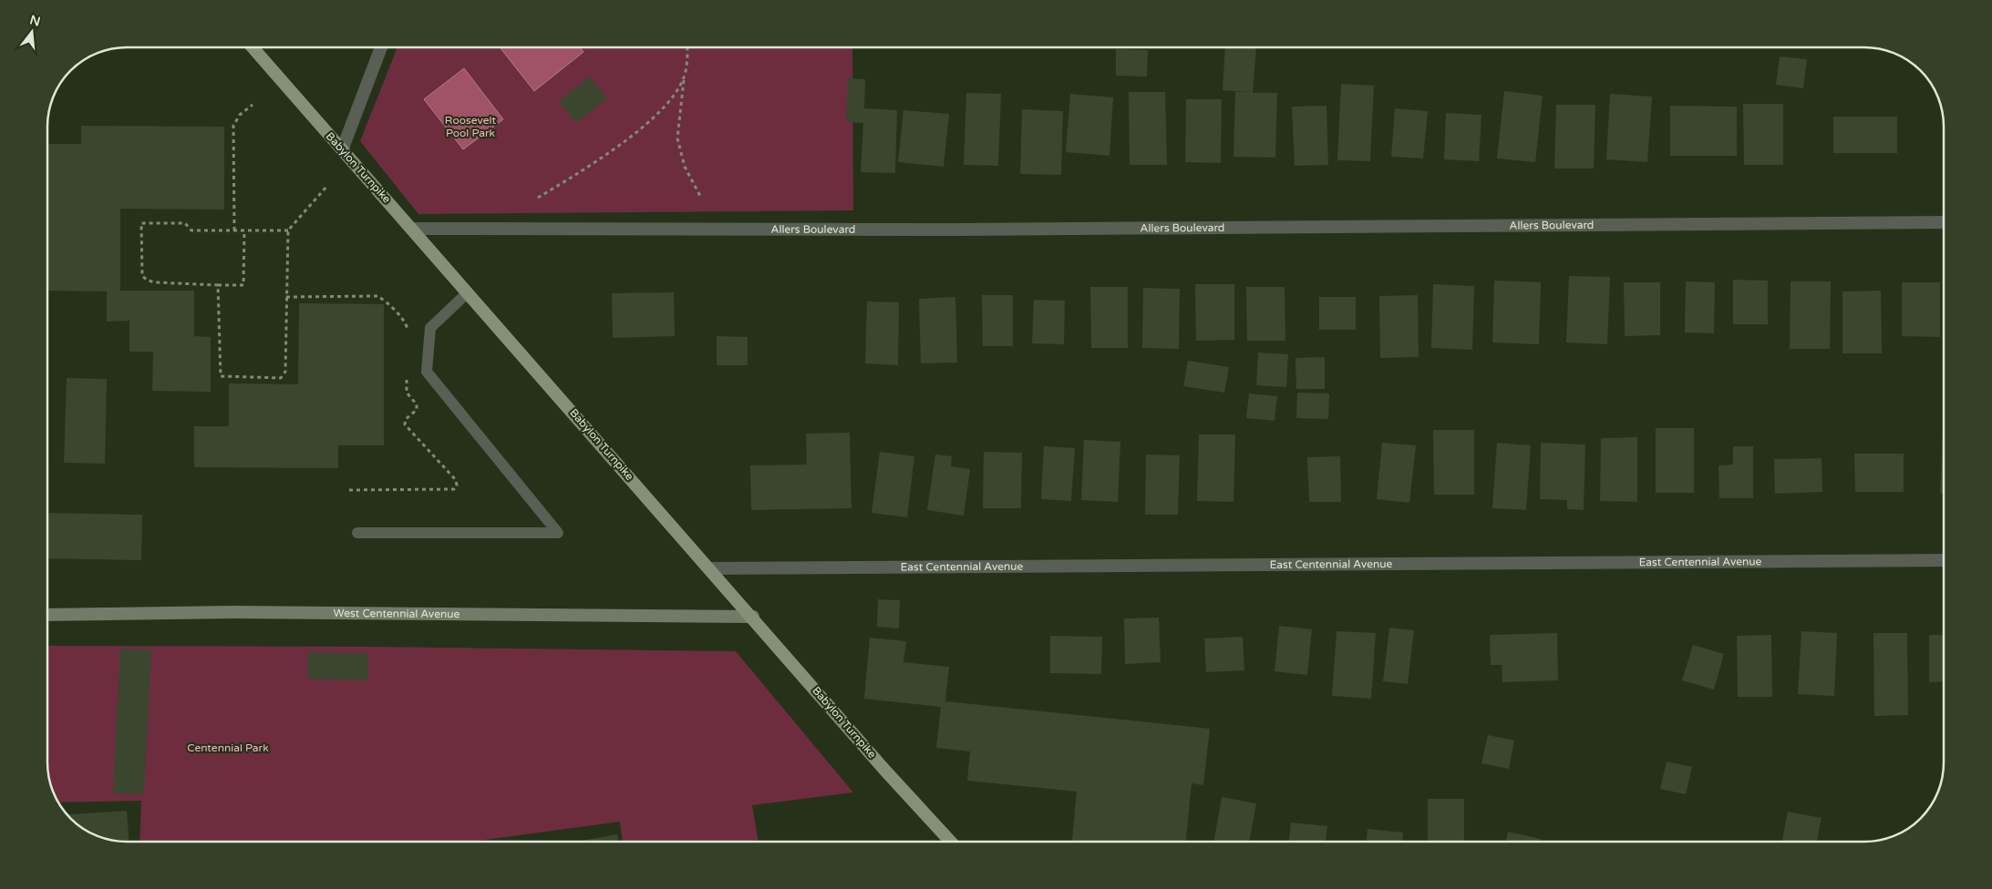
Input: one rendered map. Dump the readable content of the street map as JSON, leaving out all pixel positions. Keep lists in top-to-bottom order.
{
  "streets": {
    "main road": ["Babylon Turnpike", "West Centennial Avenue"],
    "street": ["Allers Boulevard", "East Centennial Avenue"]
  },
  "crossings": [
    ["Babylon Turnpike", "Allers Boulevard"],
    ["Babylon Turnpike", "East Centennial Avenue"],
    ["Babylon Turnpike", "West Centennial Avenue"]
  ],
  "parks": ["Roosevelt Pool Park", "Centennial Park"],
  "north": "top"
}
